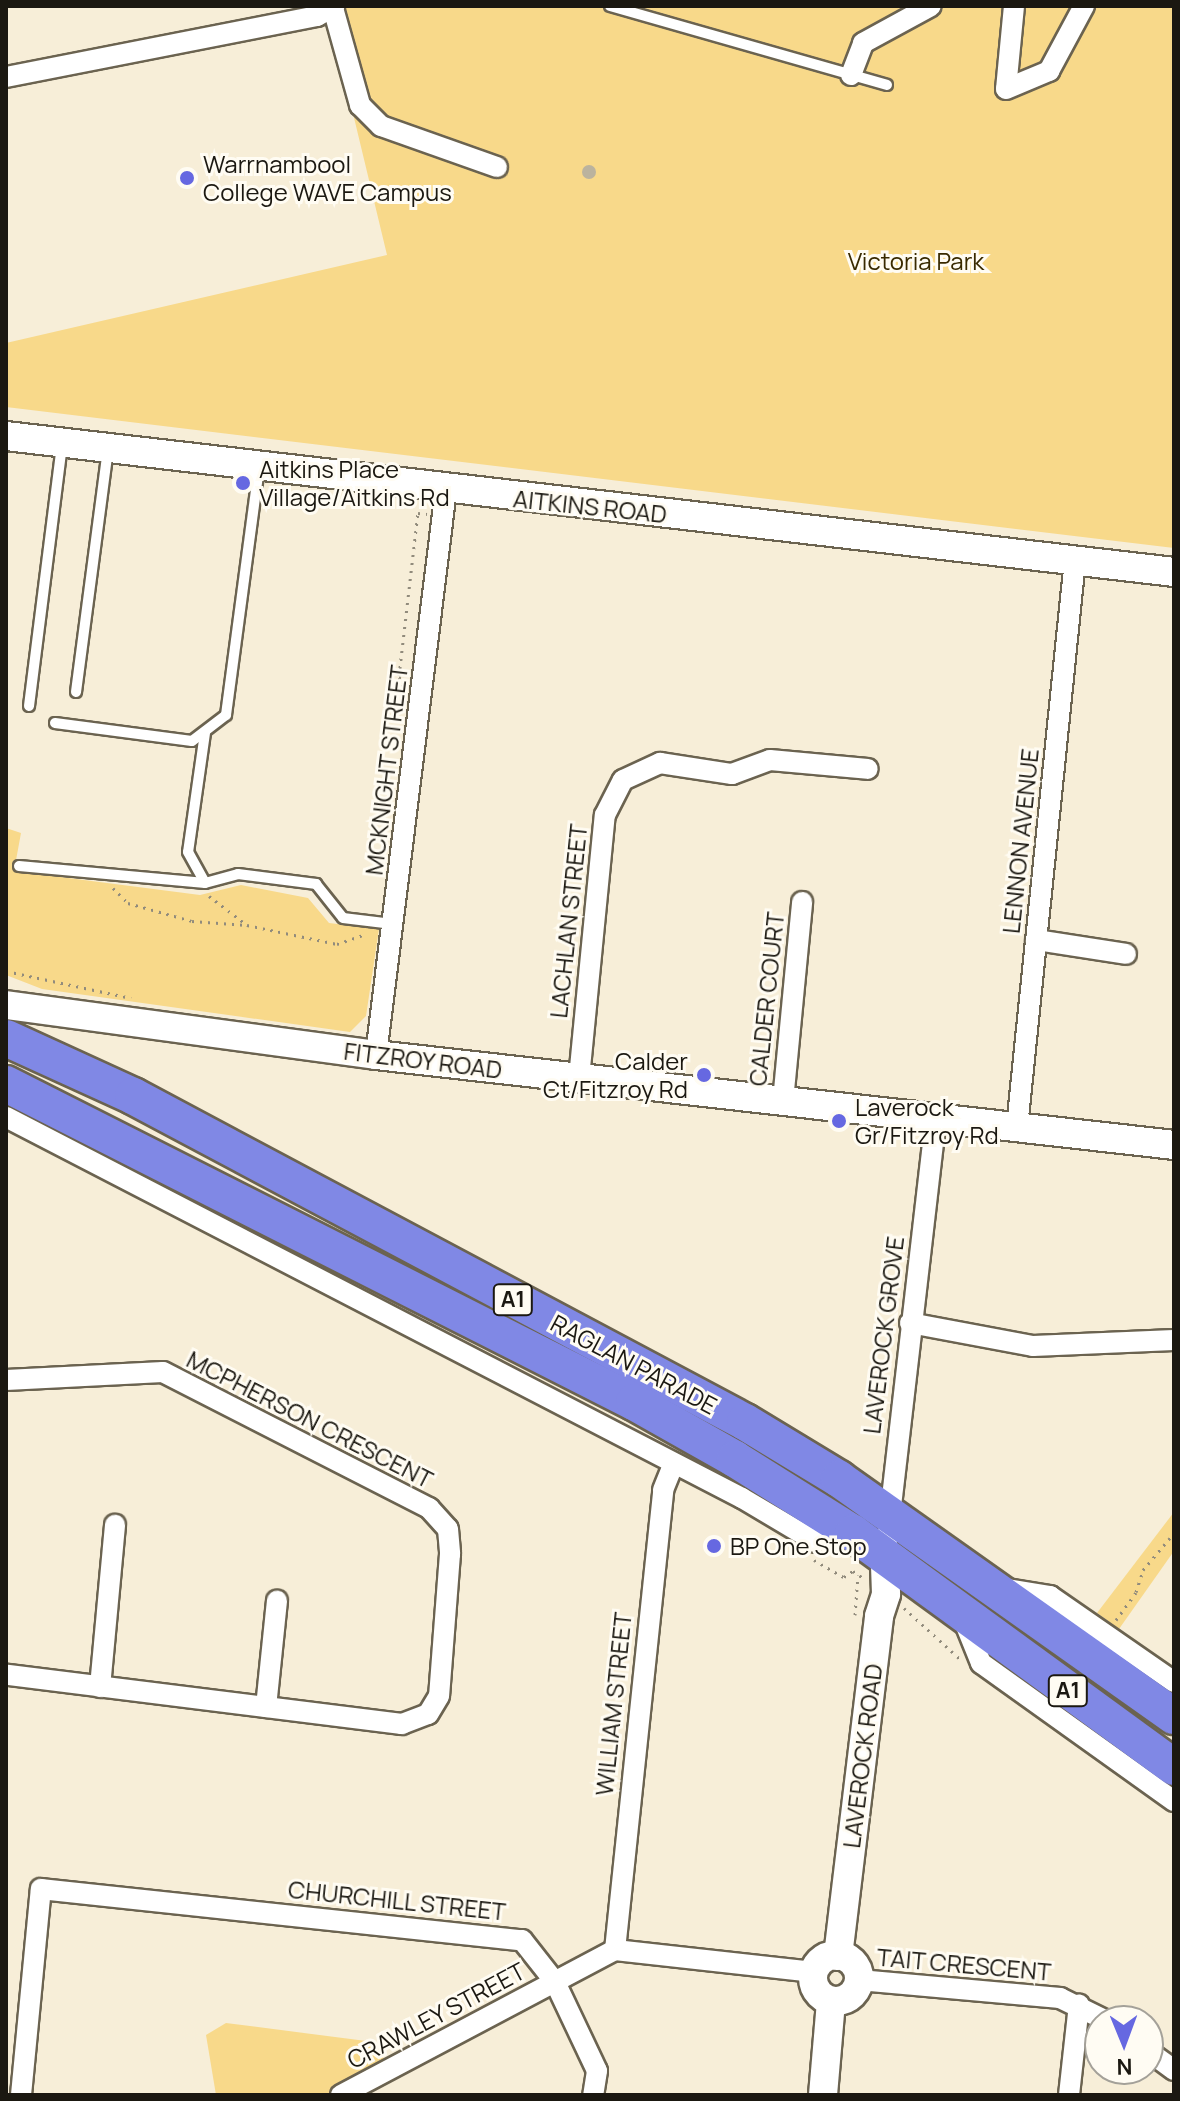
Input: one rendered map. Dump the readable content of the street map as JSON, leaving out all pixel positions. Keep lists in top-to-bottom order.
{
  "streets": {
    "highway": ["A1", "RAGLAN PARADE"],
    "street": [
      "AITKINS ROAD",
      "MCKNIGHT STREET",
      "LENNON AVENUE",
      "LACHLAN STREET",
      "CALDER COURT",
      "FITZROY ROAD",
      "LAVEROCK GROVE",
      "MCPHERSON CRESCENT",
      "WILLIAM STREET",
      "LAVEROCK ROAD",
      "CHURCHILL STREET",
      "TAIT CRESCENT",
      "CRAWLEY STREET"
    ]
  },
  "crossings": [
    ["AITKINS ROAD", "MCKNIGHT STREET"],
    ["AITKINS ROAD", "LENNON AVENUE"],
    ["MCKNIGHT STREET", "FITZROY ROAD"],
    ["LENNON AVENUE", "FITZROY ROAD"],
    ["LACHLAN STREET", "FITZROY ROAD"],
    ["CALDER COURT", "FITZROY ROAD"],
    ["FITZROY ROAD", "LAVEROCK GROVE"],
    ["LAVEROCK GROVE", "RAGLAN PARADE"],
    ["LAVEROCK GROVE", "LAVEROCK ROAD"],
    ["RAGLAN PARADE", "LAVEROCK ROAD"],
    ["LAVEROCK ROAD", "TAIT CRESCENT"],
    ["CHURCHILL STREET", "CRAWLEY STREET"]
  ],
  "parks": ["Victoria Park"],
  "places": [
    "Warrnambool College WAVE Campus",
    "Aitkins Place Village/Aitkins Rd",
    "Calder Ct/Fitzroy Rd",
    "Laverock Gr/Fitzroy Rd",
    "BP One Stop"
  ],
  "north": "bottom"
}
